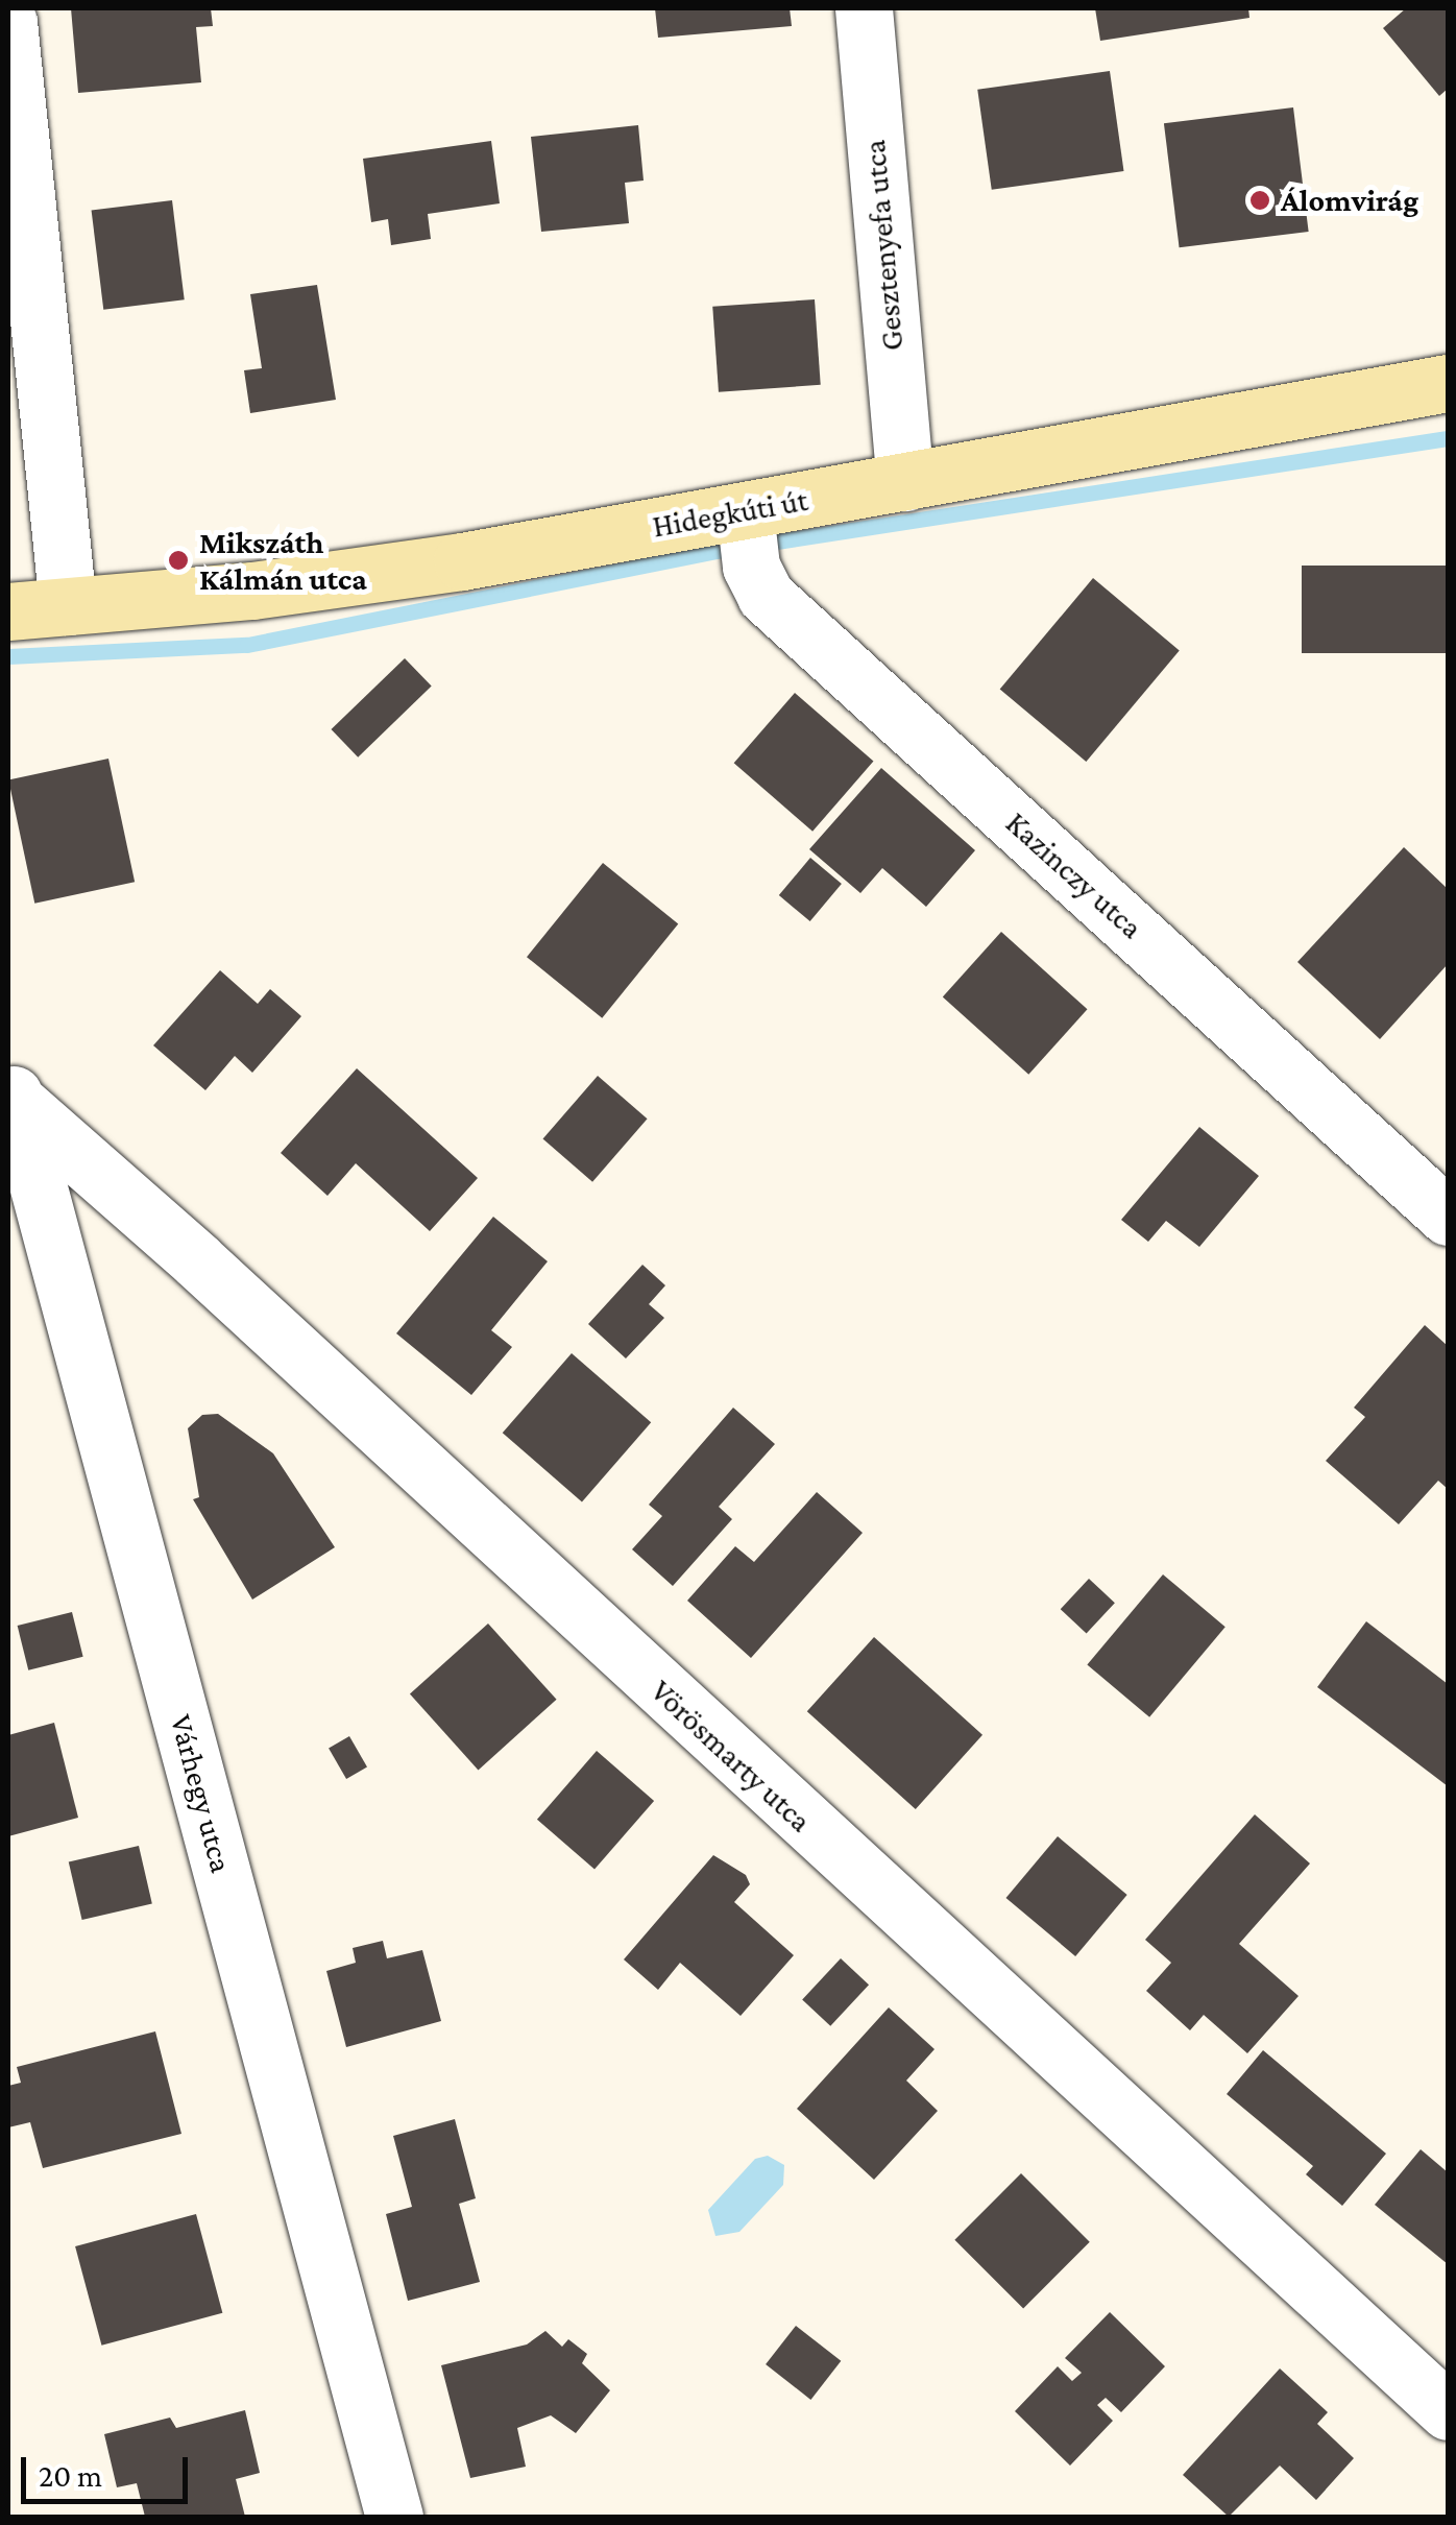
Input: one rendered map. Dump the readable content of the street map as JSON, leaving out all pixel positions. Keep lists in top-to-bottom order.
{
  "streets": {
    "main road": ["Hidegkúti út"],
    "street": [
      "Gesztenyefa utca",
      "Kazinczy utca",
      "Vörösmarty utca",
      "Várhegy utca"
    ]
  },
  "crossings": [
    ["Gesztenyefa utca", "Hidegkúti út"],
    ["Hidegkúti út", "Kazinczy utca"],
    ["Vörösmarty utca", "Várhegy utca"]
  ],
  "places": ["Álomvirág", "Mikszáth Kálmán utca"],
  "scale_bar": "20 m"
}
